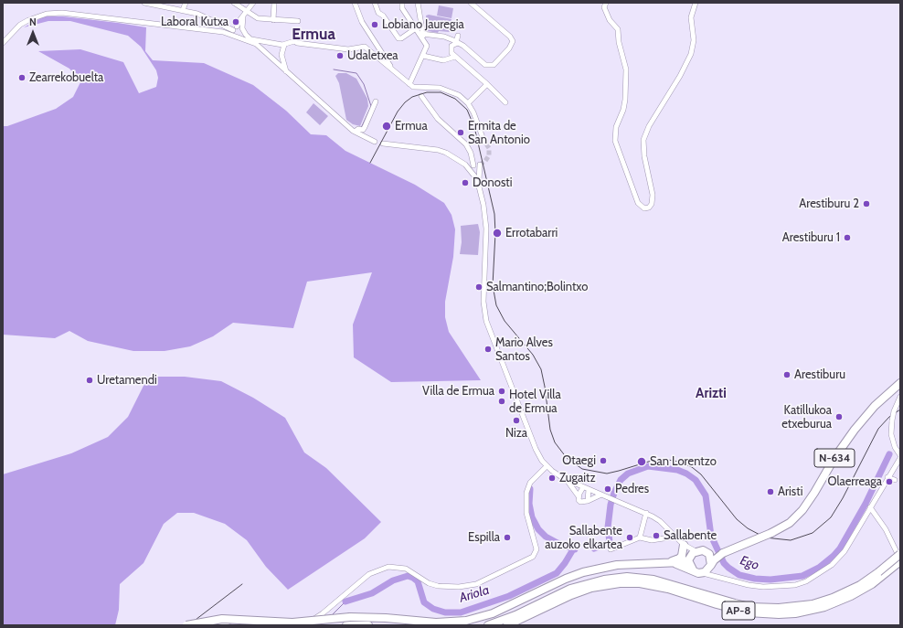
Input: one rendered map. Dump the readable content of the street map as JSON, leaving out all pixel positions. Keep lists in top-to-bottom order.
{
  "streets": {
    "highway": ["N-634", "AP-8"]
  },
  "districts": ["Ermua", "Arizti"],
  "water": ["Ego", "Ariola"],
  "places": [
    "Laboral Kutxa",
    "Lobiano Jauregia",
    "Udaletxea",
    "Zearrekobuelta",
    "Ermua",
    "Ermita de San Antonio",
    "Donosti",
    "Arestiburu 2",
    "Errotabarri",
    "Arestiburu 1",
    "Salmantino;Bolintxo",
    "Mario Alves Santos",
    "Arestiburu",
    "Uretamendi",
    "Villa de Ermua",
    "Hotel Villa de Ermua",
    "Katillukoa etxeburua",
    "Niza",
    "Otaegi",
    "San Lorentzo",
    "Zugaitz",
    "Olaerreaga",
    "Pedres",
    "Aristi",
    "Sallabente",
    "Espilla",
    "Sallabente auzoko elkartea"
  ],
  "north": "top"
}
